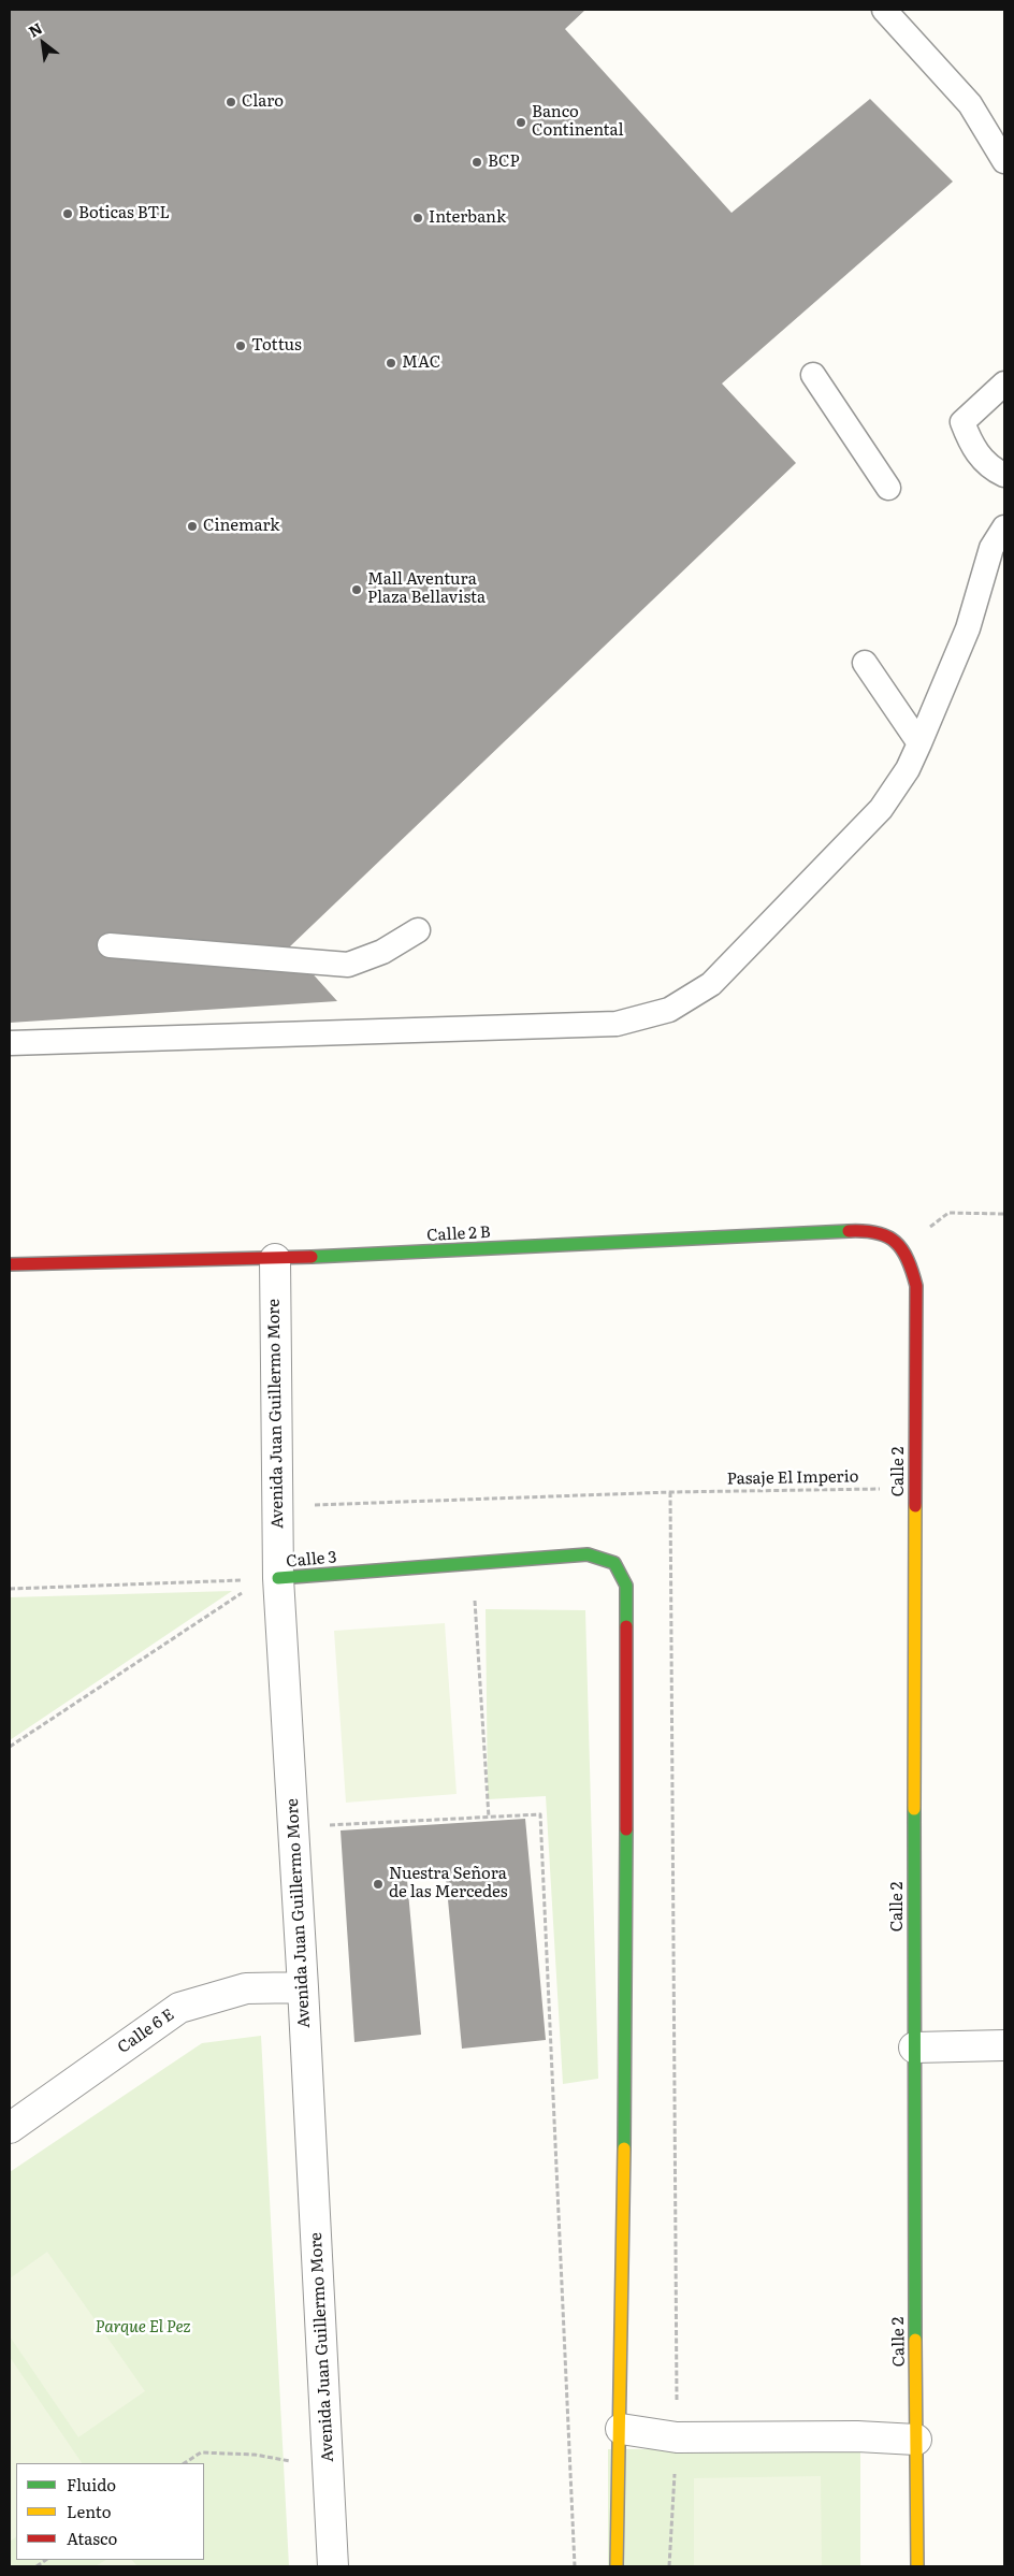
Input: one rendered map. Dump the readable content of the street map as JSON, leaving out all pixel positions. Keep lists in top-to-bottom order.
{
  "streets": {
    "street": [
      "Calle 2 B",
      "Avenida Juan Guillermo More",
      "Calle 2",
      "Calle 3",
      "Calle 6 E"
    ],
    "path": ["Pasaje El Imperio"]
  },
  "crossings": [
    ["Calle 2 B", "Avenida Juan Guillermo More"],
    ["Calle 2 B", "Calle 2"],
    ["Avenida Juan Guillermo More", "Pasaje El Imperio"],
    ["Avenida Juan Guillermo More", "Calle 3"],
    ["Avenida Juan Guillermo More", "Calle 6 E"],
    ["Calle 2", "Pasaje El Imperio"]
  ],
  "parks": ["Parque El Pez"],
  "places": [
    "Claro",
    "Banco Continental",
    "BCP",
    "Boticas BTL",
    "Interbank",
    "Tottus",
    "MAC",
    "Cinemark",
    "Mall Aventura Plaza Bellavista",
    "Nuestra Señora de las Mercedes"
  ],
  "legend": ["Fluido", "Lento", "Atasco"],
  "north": "top left"
}
